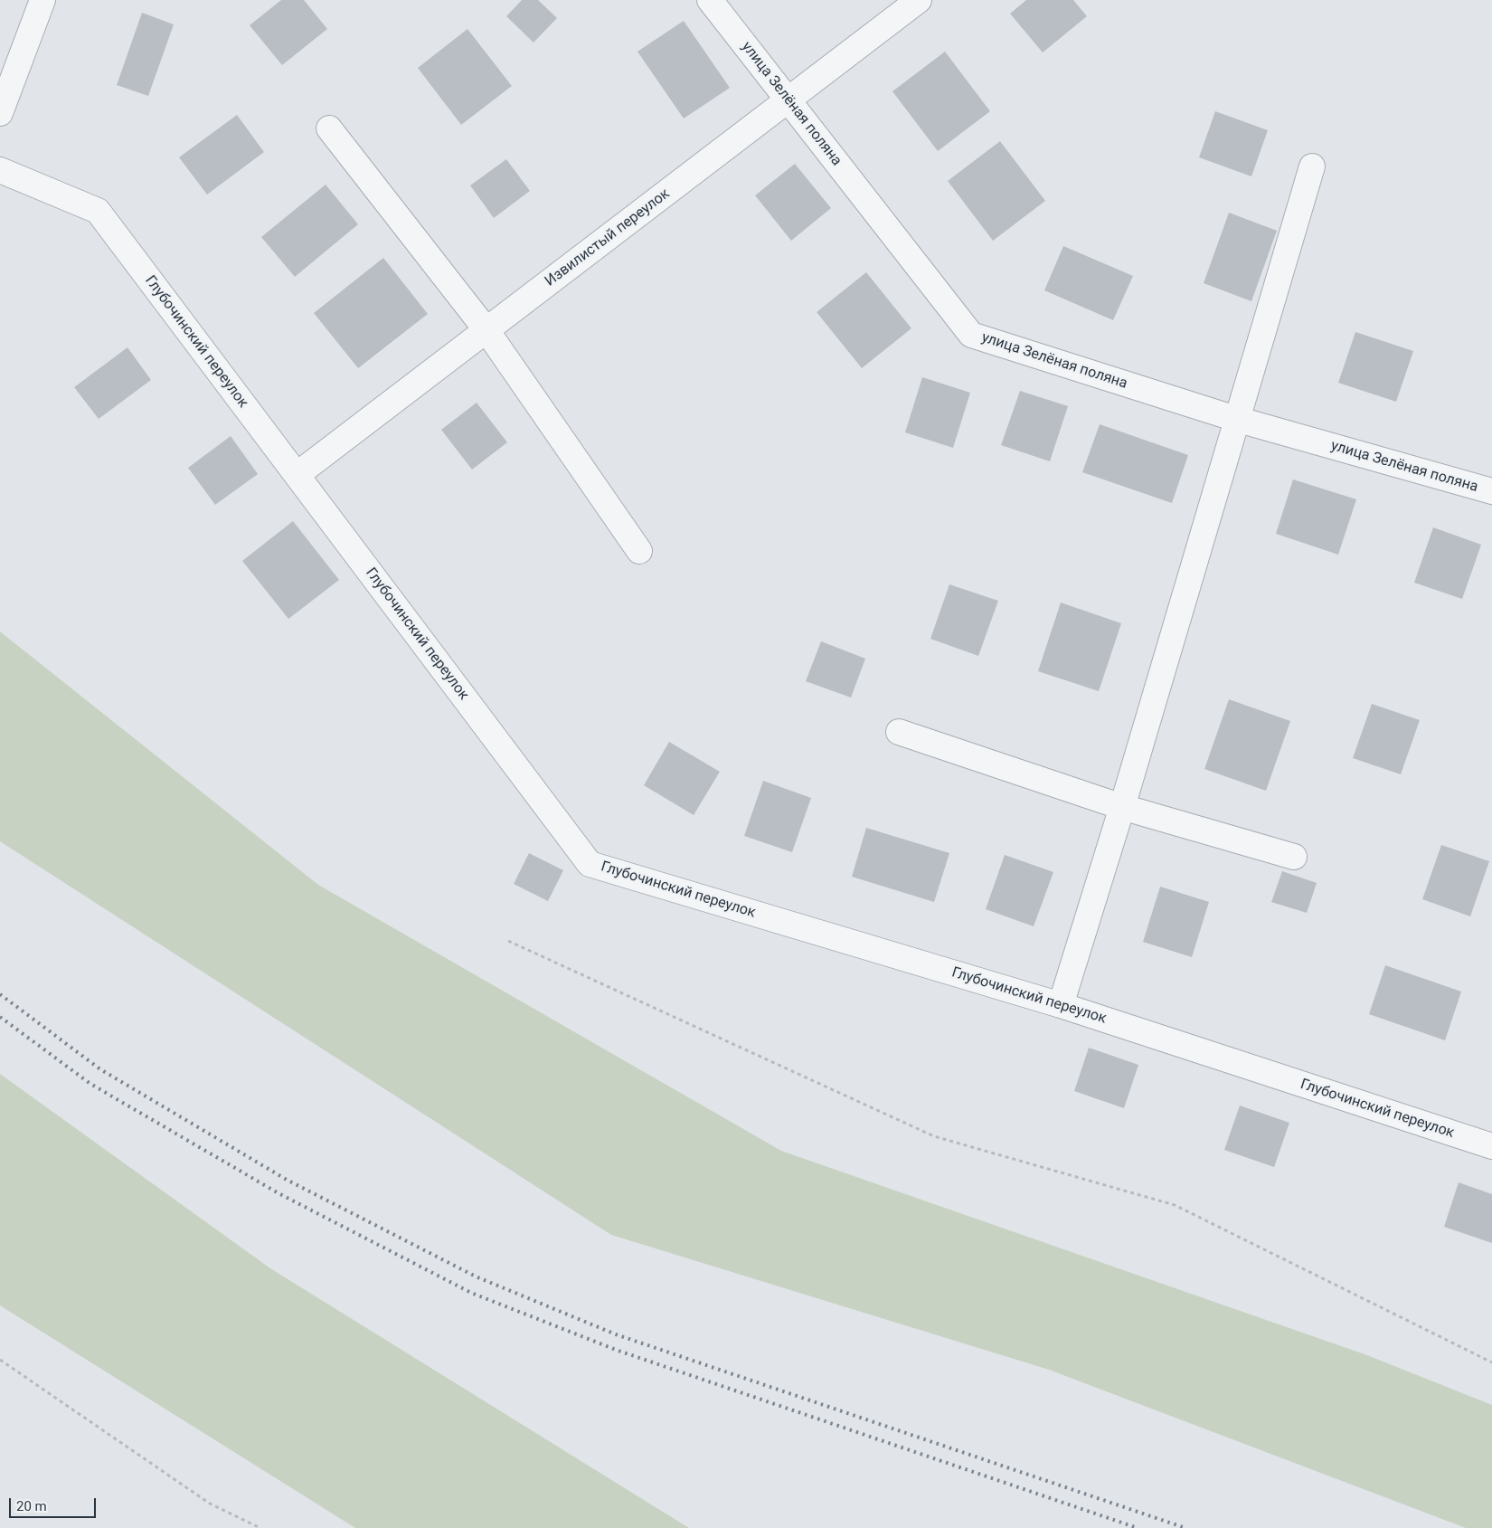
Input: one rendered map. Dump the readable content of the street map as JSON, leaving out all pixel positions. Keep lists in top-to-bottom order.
{
  "streets": {
    "street": ["улица Зелёная поляна", "Извилистый переулок", "Глубочинский переулок"]
  },
  "crossings": [
    ["улица Зелёная поляна", "Извилистый переулок"],
    ["Извилистый переулок", "Глубочинский переулок"]
  ],
  "scale_bar": "20 m"
}
